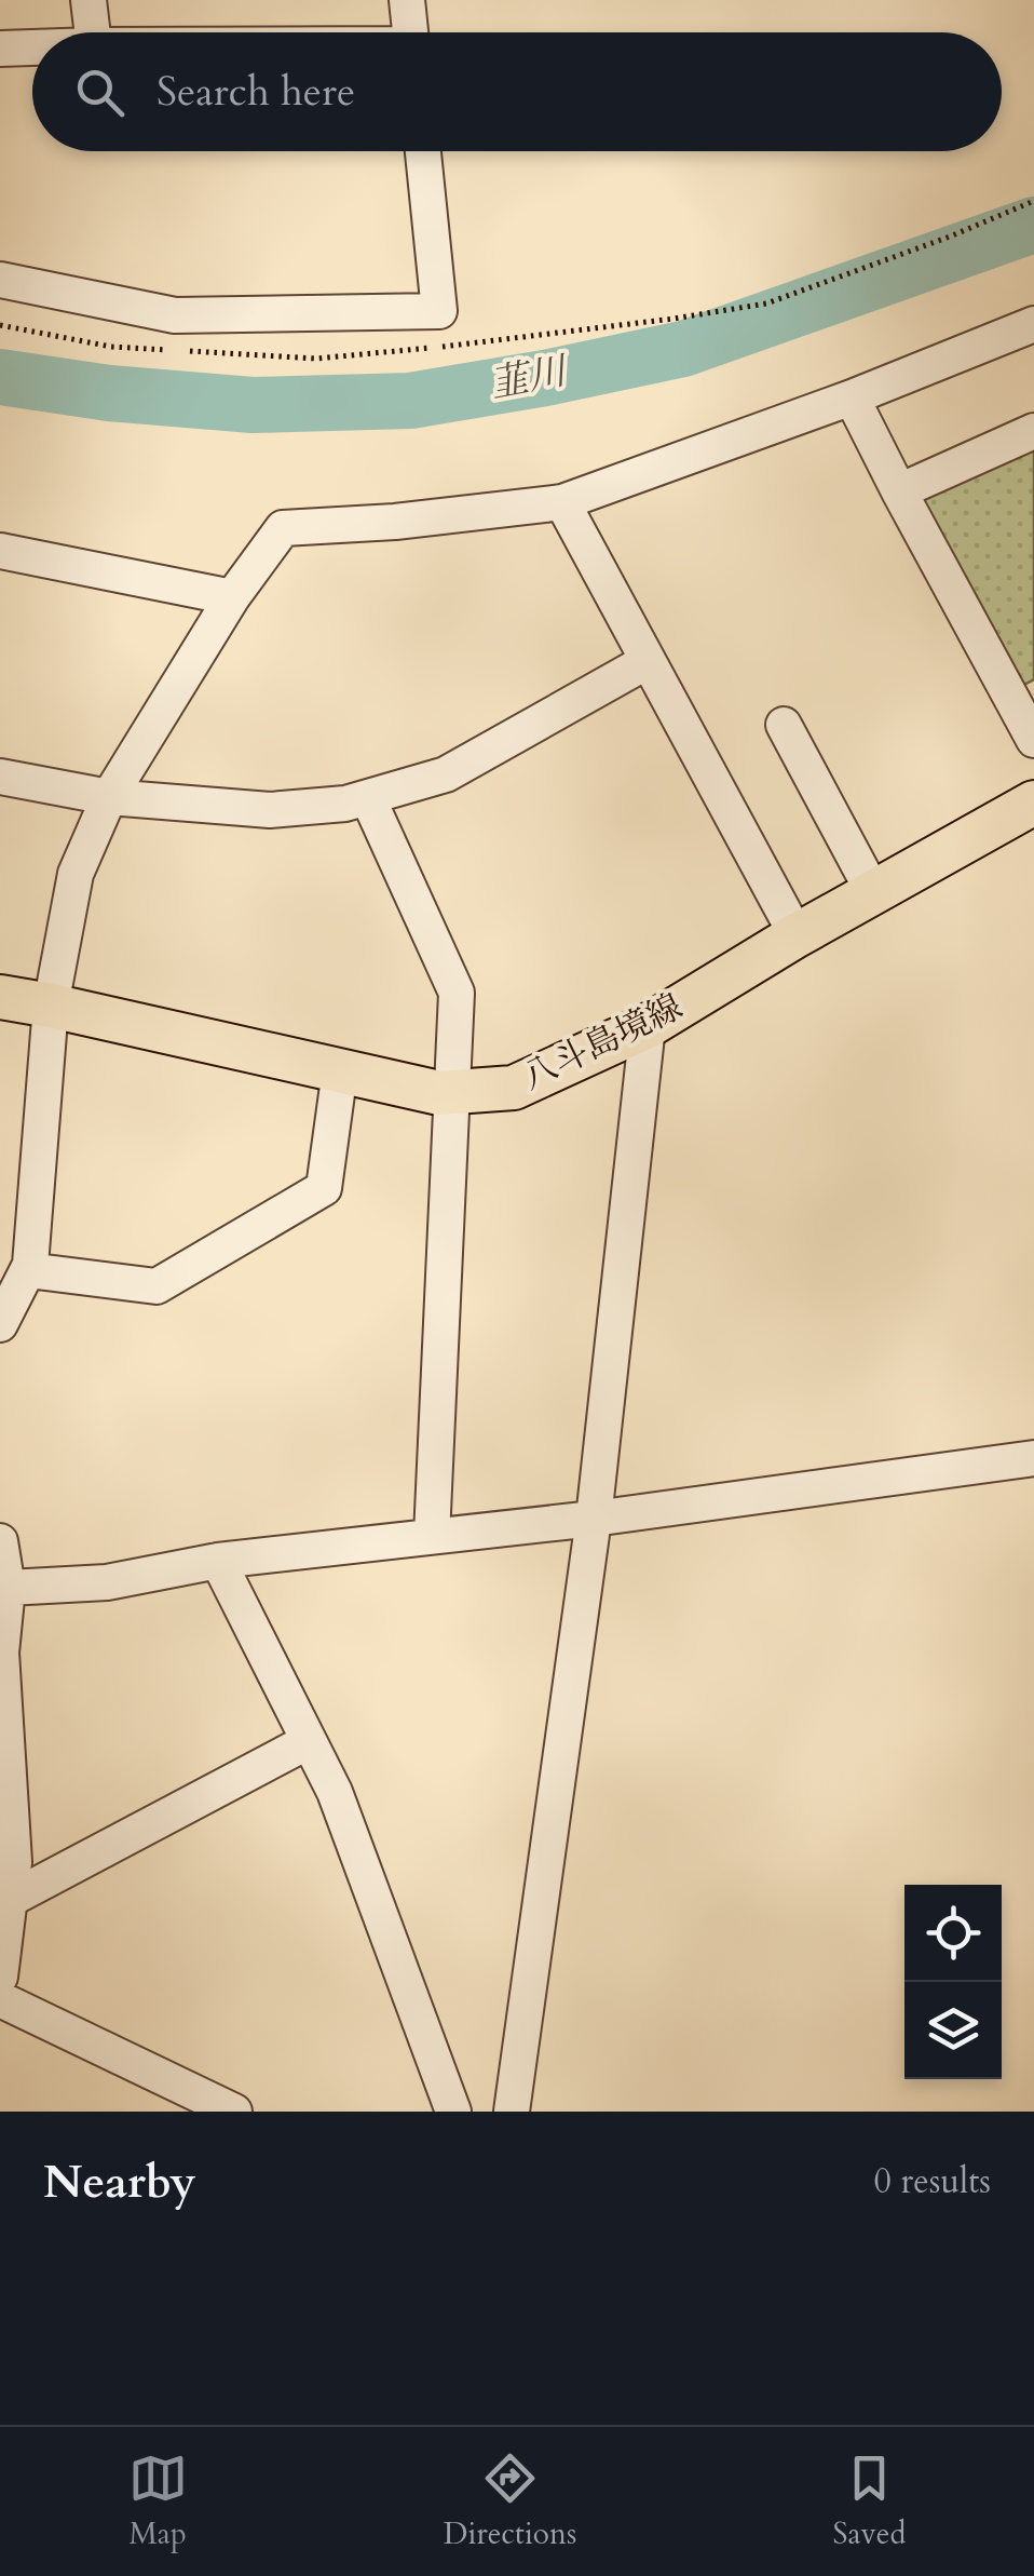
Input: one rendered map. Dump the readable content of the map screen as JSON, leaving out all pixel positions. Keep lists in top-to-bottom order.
{
  "streets": {
    "main road": ["八斗島境線"]
  },
  "water": ["韮川"],
  "page": {
    "search": "Search here",
    "heading": ["Nearby", "0 results"],
    "nav": ["Map", "Directions", "Saved"]
  }
}
